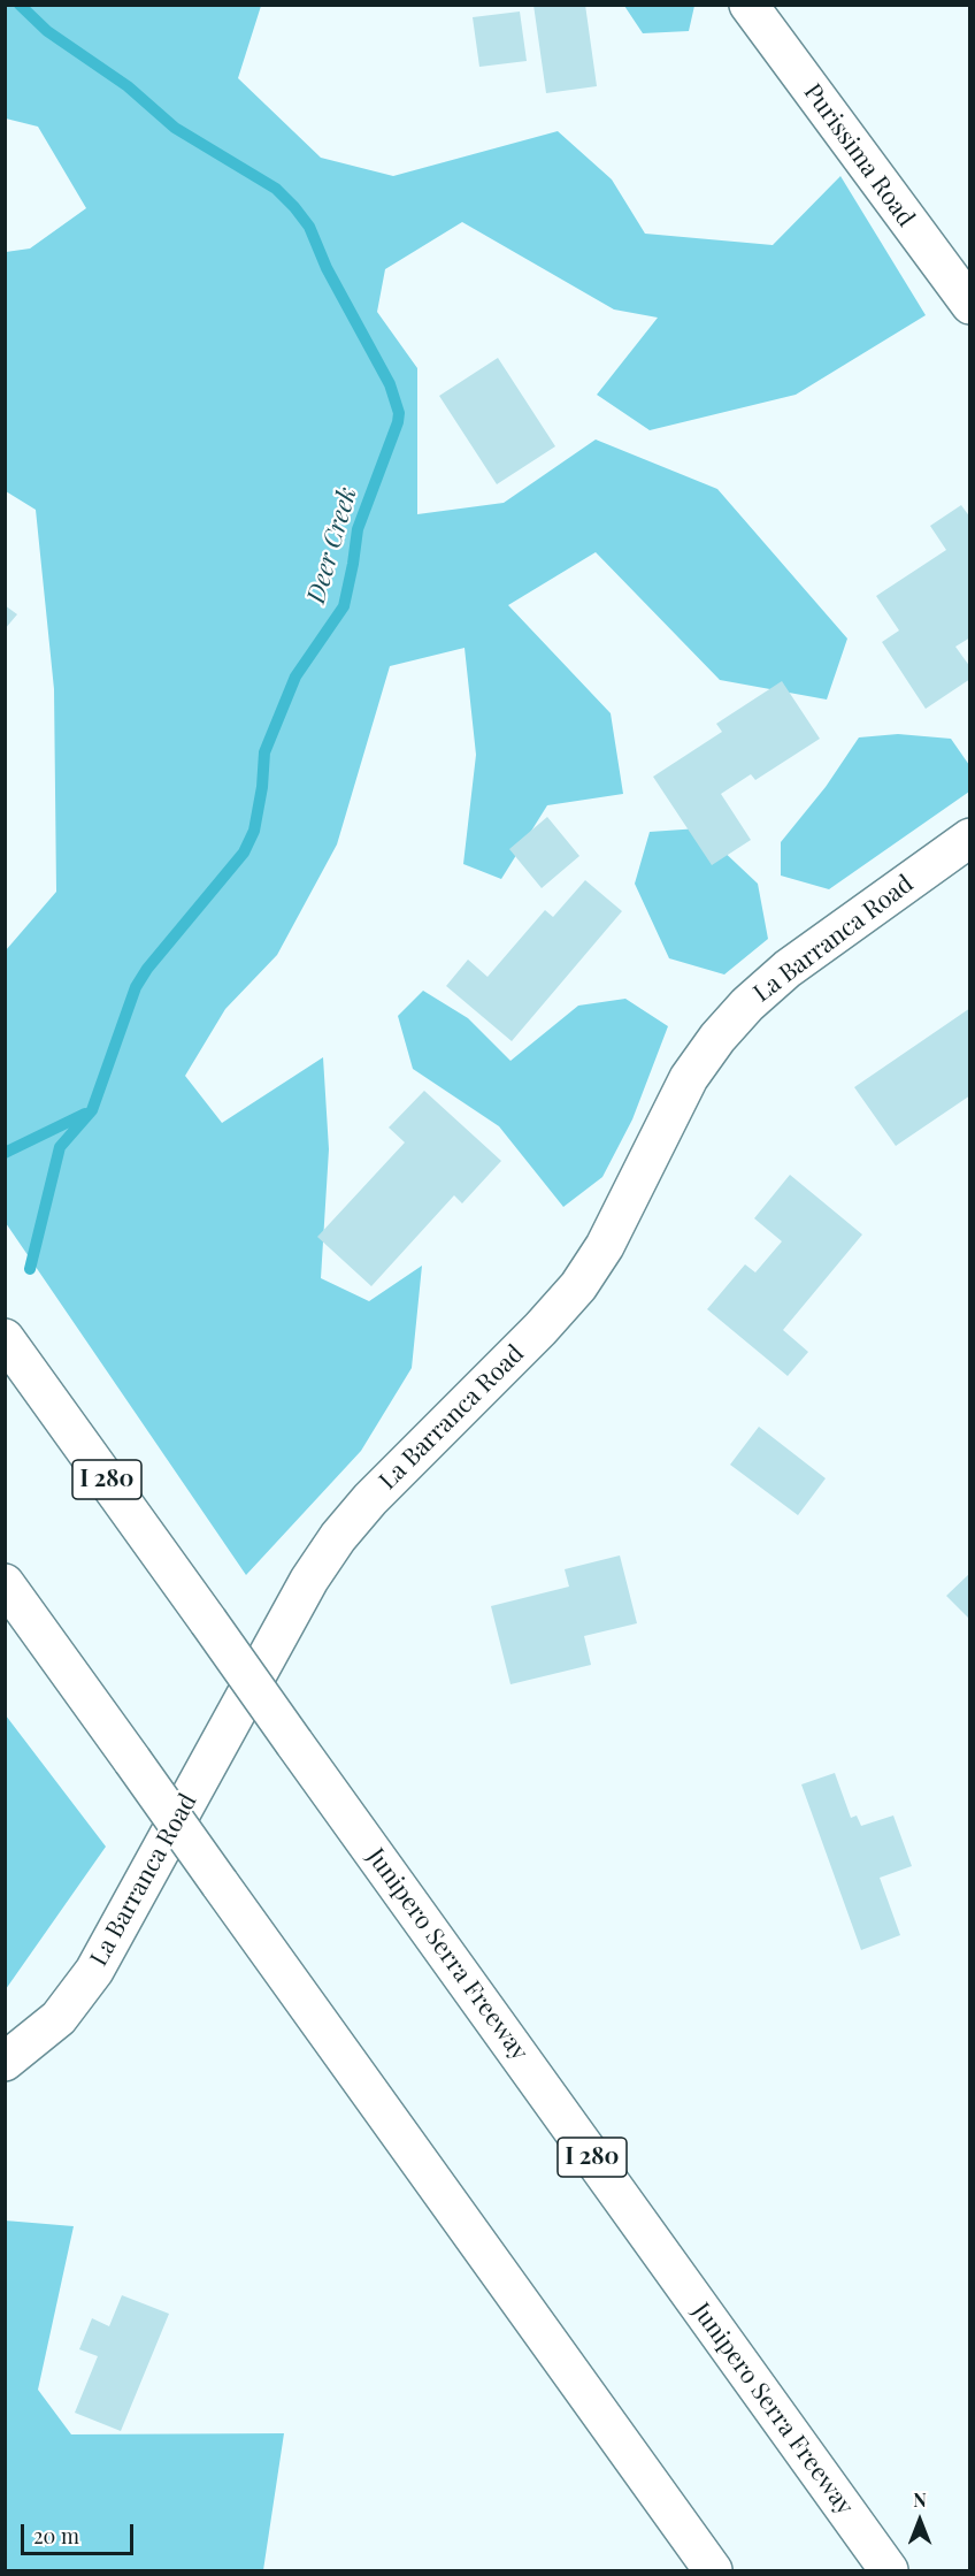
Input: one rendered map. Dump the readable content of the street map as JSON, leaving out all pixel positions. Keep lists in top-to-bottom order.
{
  "streets": {
    "main road": [
      "Purissima Road",
      "La Barranca Road",
      "I 280",
      "Junipero Serra Freeway"
    ]
  },
  "water": ["Deer Creek"],
  "scale_bar": "20 m",
  "north": "top"
}
